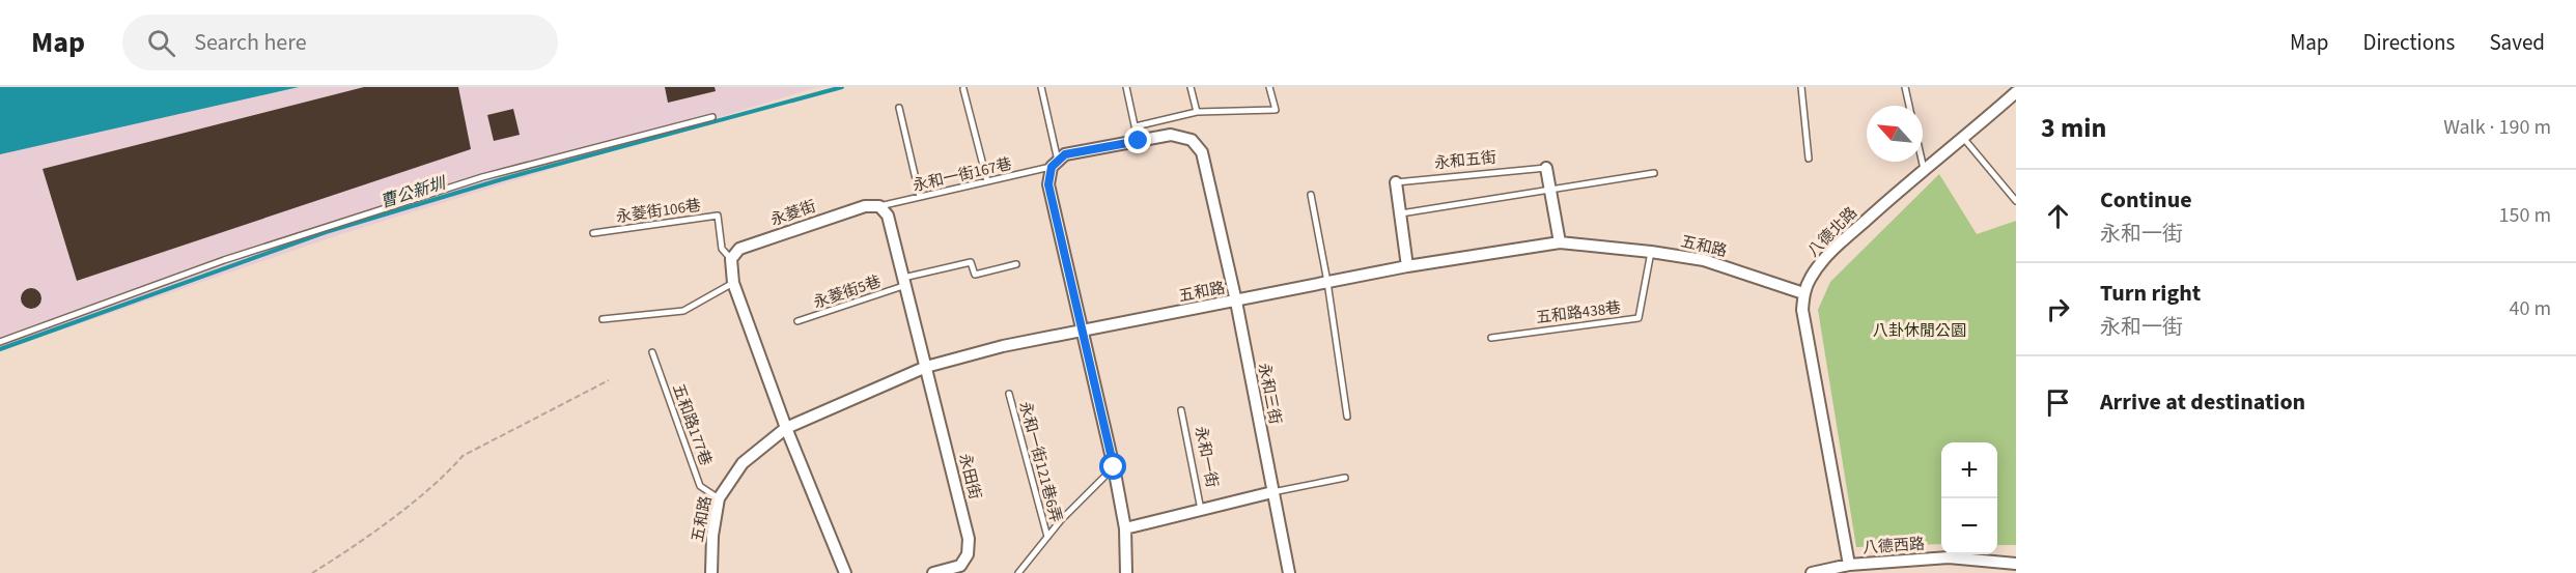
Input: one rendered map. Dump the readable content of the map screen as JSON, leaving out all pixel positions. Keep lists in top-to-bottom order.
{
  "streets": {
    "street": [
      "永和五街",
      "永菱街",
      "八德北路",
      "五和路",
      "永和三街",
      "永和一街",
      "永田街",
      "八德西路"
    ],
    "lane": [
      "永和一街167巷",
      "永菱街106巷",
      "永菱街5巷",
      "五和路438巷",
      "五和路177巷",
      "永和一街121巷6弄"
    ]
  },
  "crossings": [
    ["永和五街", "五和路"],
    ["永和一街167巷", "永菱街"],
    ["永菱街106巷", "永菱街"],
    ["八德北路", "五和路"],
    ["五和路", "五和路438巷"],
    ["五和路", "永和三街"],
    ["五和路", "五和路177巷"],
    ["五和路", "永田街"],
    ["永和三街", "永和一街"]
  ],
  "water": ["曹公新圳"],
  "parks": ["八卦休閒公園"],
  "north": "top left",
  "page": {
    "header": "Map",
    "search": "Search here",
    "nav": ["Map", "Directions", "Saved"],
    "heading": ["3 min", "Walk · 190 m"],
    "list": [
      ["Continue", "永和一街", "150 m"],
      ["Turn right", "永和一街", "40 m"],
      "Arrive at destination"
    ],
    "map_buttons": ["+", "−"]
  }
}
